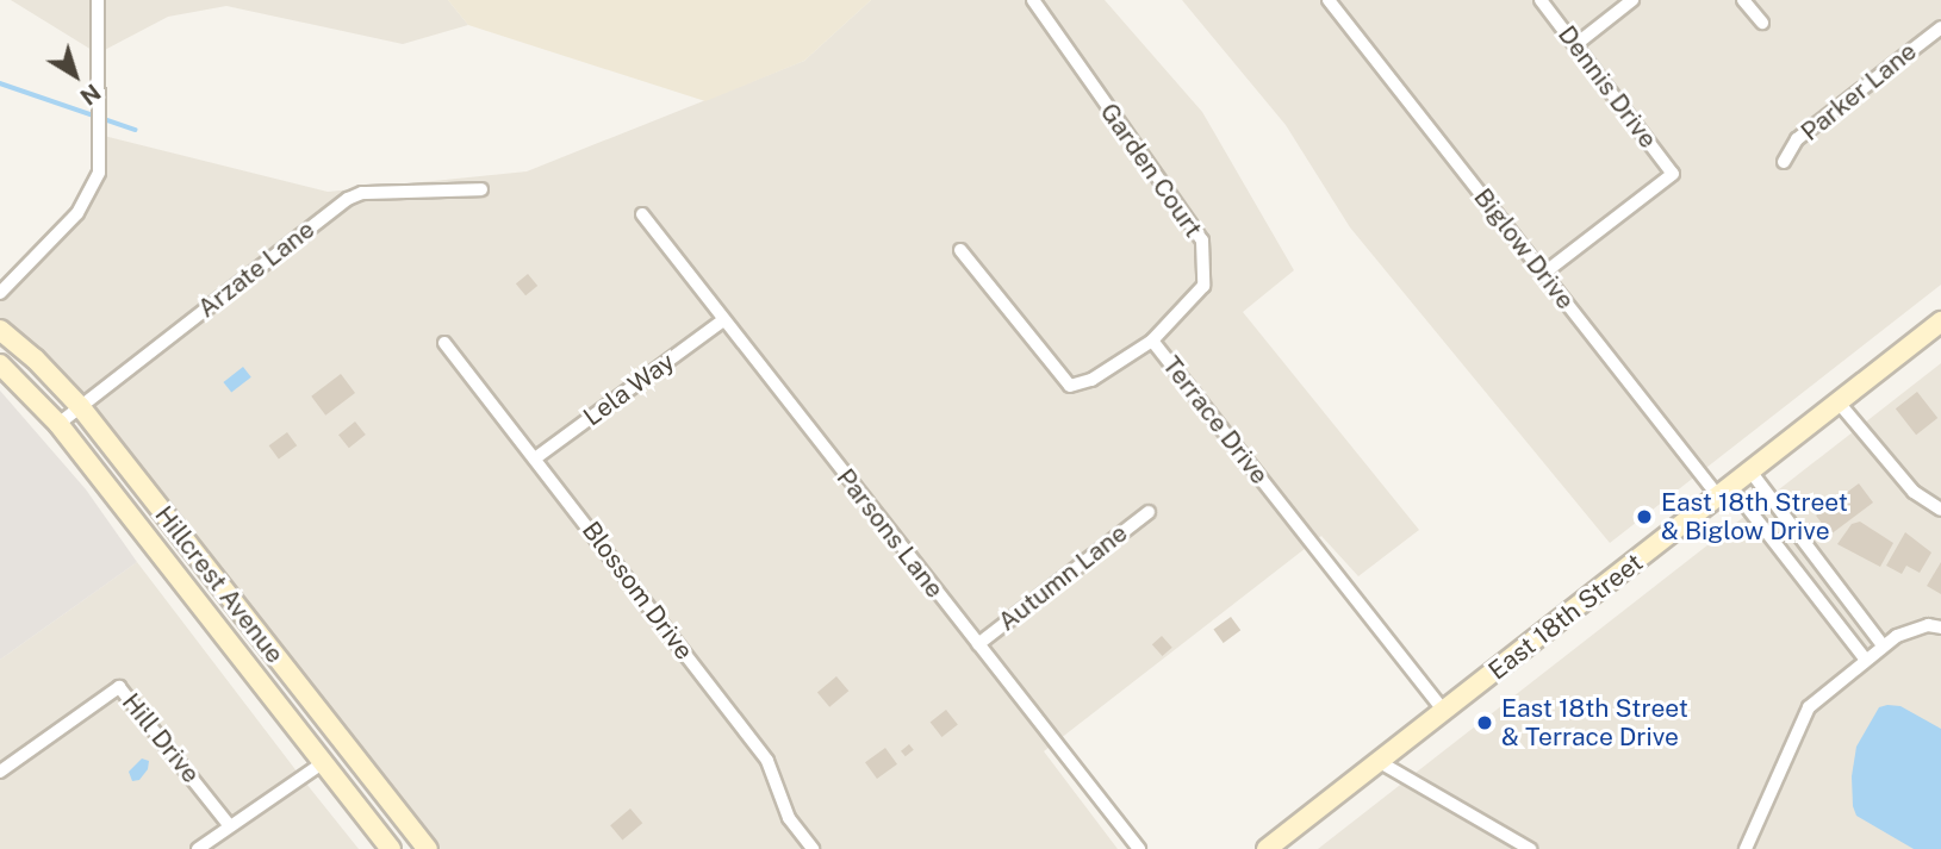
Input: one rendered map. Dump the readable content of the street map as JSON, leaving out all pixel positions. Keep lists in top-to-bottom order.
{
  "streets": {
    "main road": ["Hillcrest Avenue", "East 18th Street"],
    "street": [
      "Dennis Drive",
      "Parker Lane",
      "Garden Court",
      "Biglow Drive",
      "Arzate Lane",
      "Lela Way",
      "Terrace Drive",
      "Parsons Lane",
      "Autumn Lane",
      "Blossom Drive",
      "Hill Drive"
    ]
  },
  "crossings": [
    ["Dennis Drive", "Biglow Drive"],
    ["Garden Court", "Terrace Drive"],
    ["Biglow Drive", "East 18th Street"],
    ["Arzate Lane", "Hillcrest Avenue"],
    ["Lela Way", "Parsons Lane"],
    ["Lela Way", "Blossom Drive"],
    ["Terrace Drive", "East 18th Street"],
    ["Parsons Lane", "Autumn Lane"]
  ],
  "places": ["East 18th Street & Biglow Drive", "East 18th Street & Terrace Drive"],
  "north": "bottom right"
}
